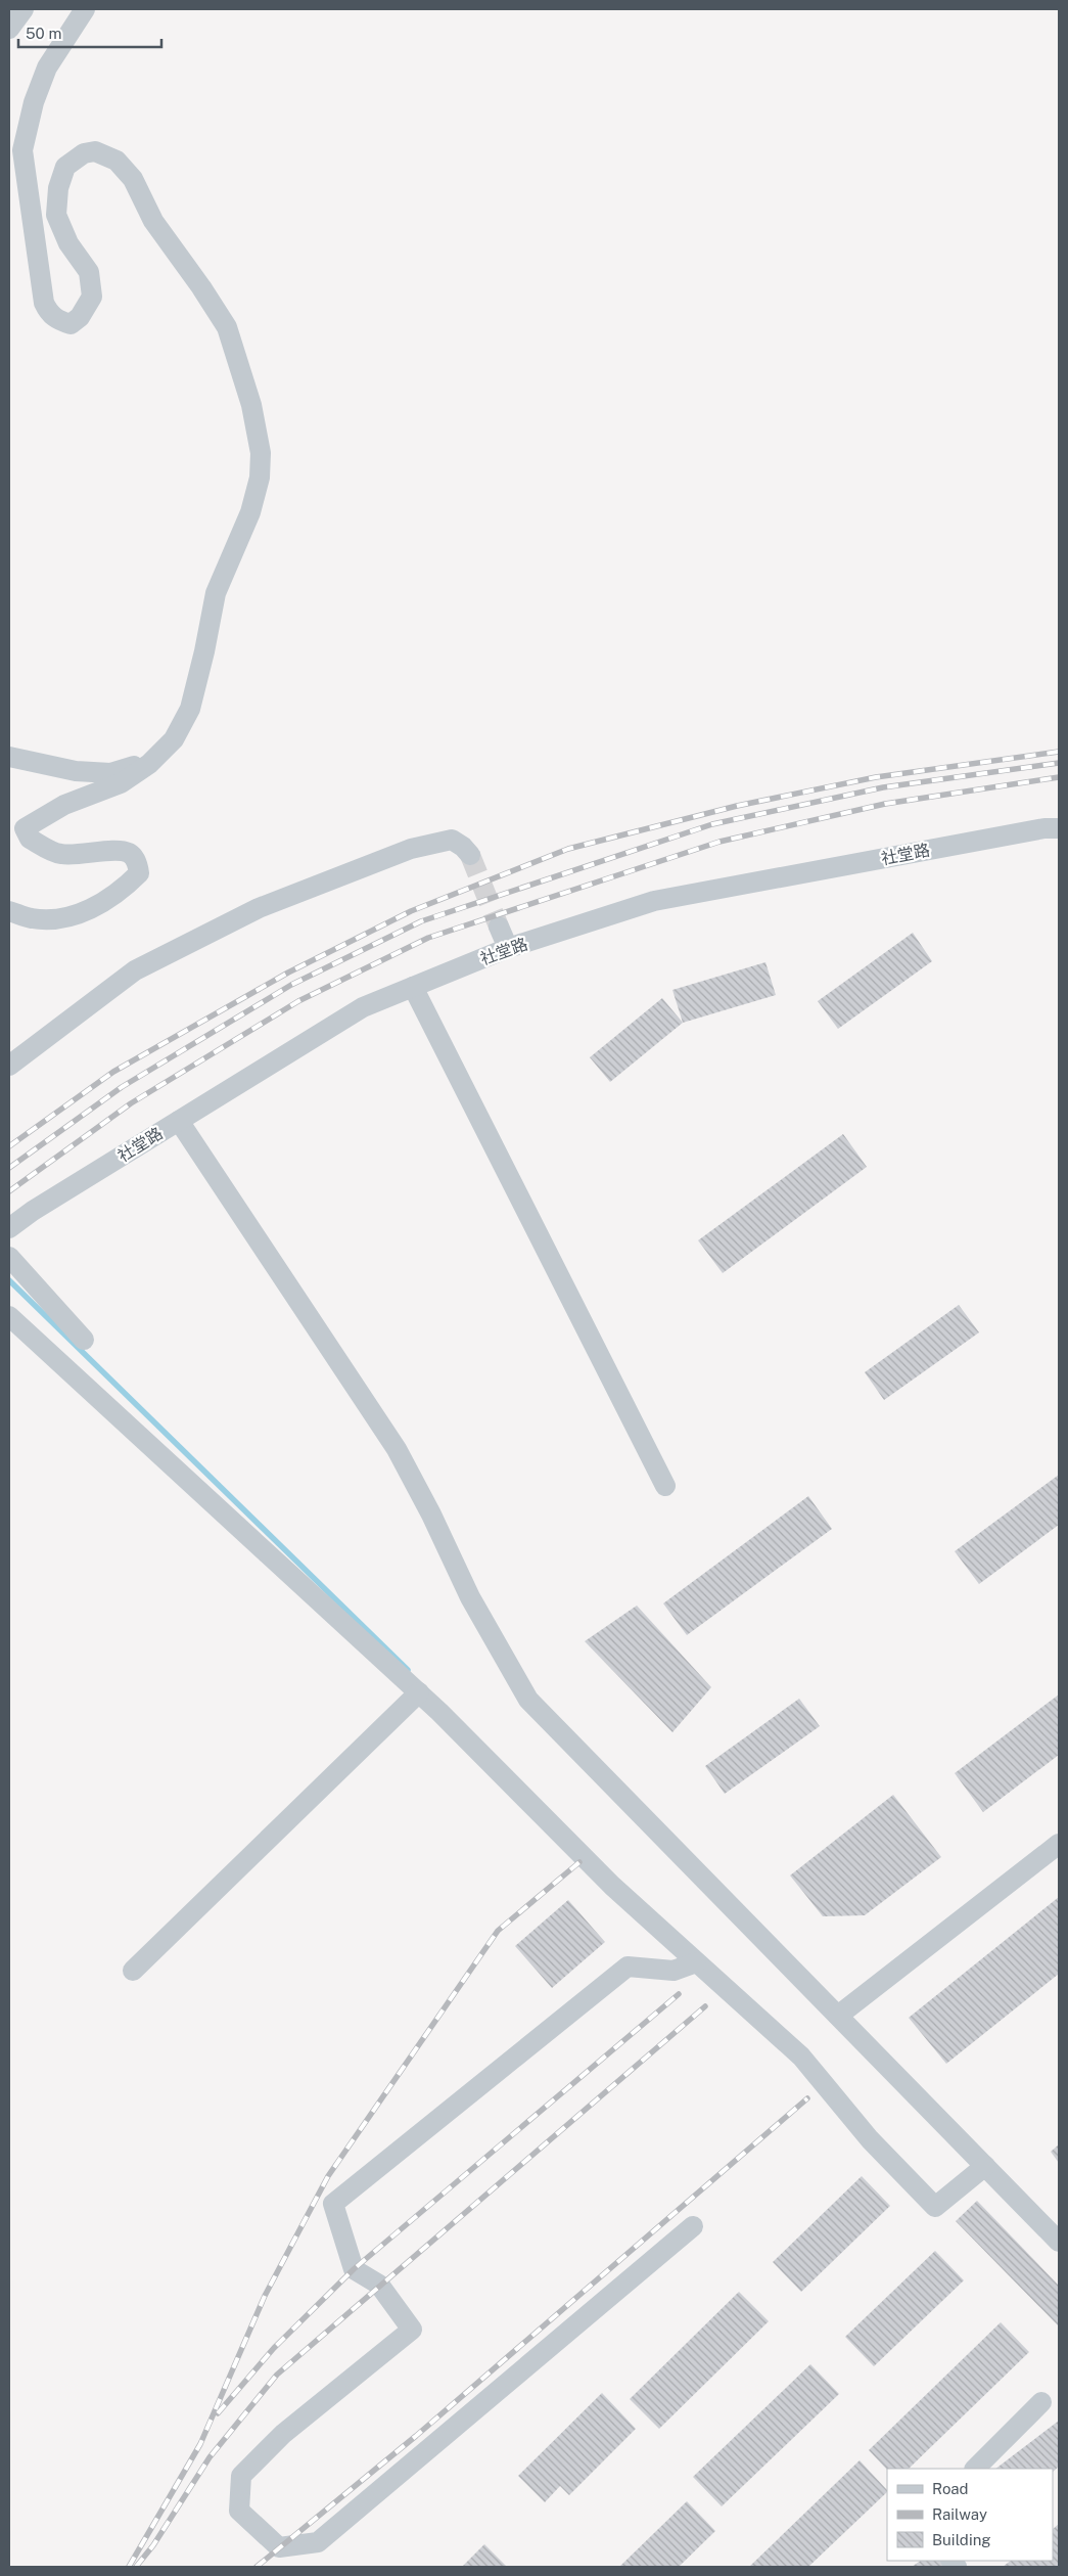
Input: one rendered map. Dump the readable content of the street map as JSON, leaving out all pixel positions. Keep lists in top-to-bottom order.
{
  "streets": {
    "street": ["社堂路"]
  },
  "legend": ["Road", "Railway", "Building"],
  "scale_bar": "50 m"
}
